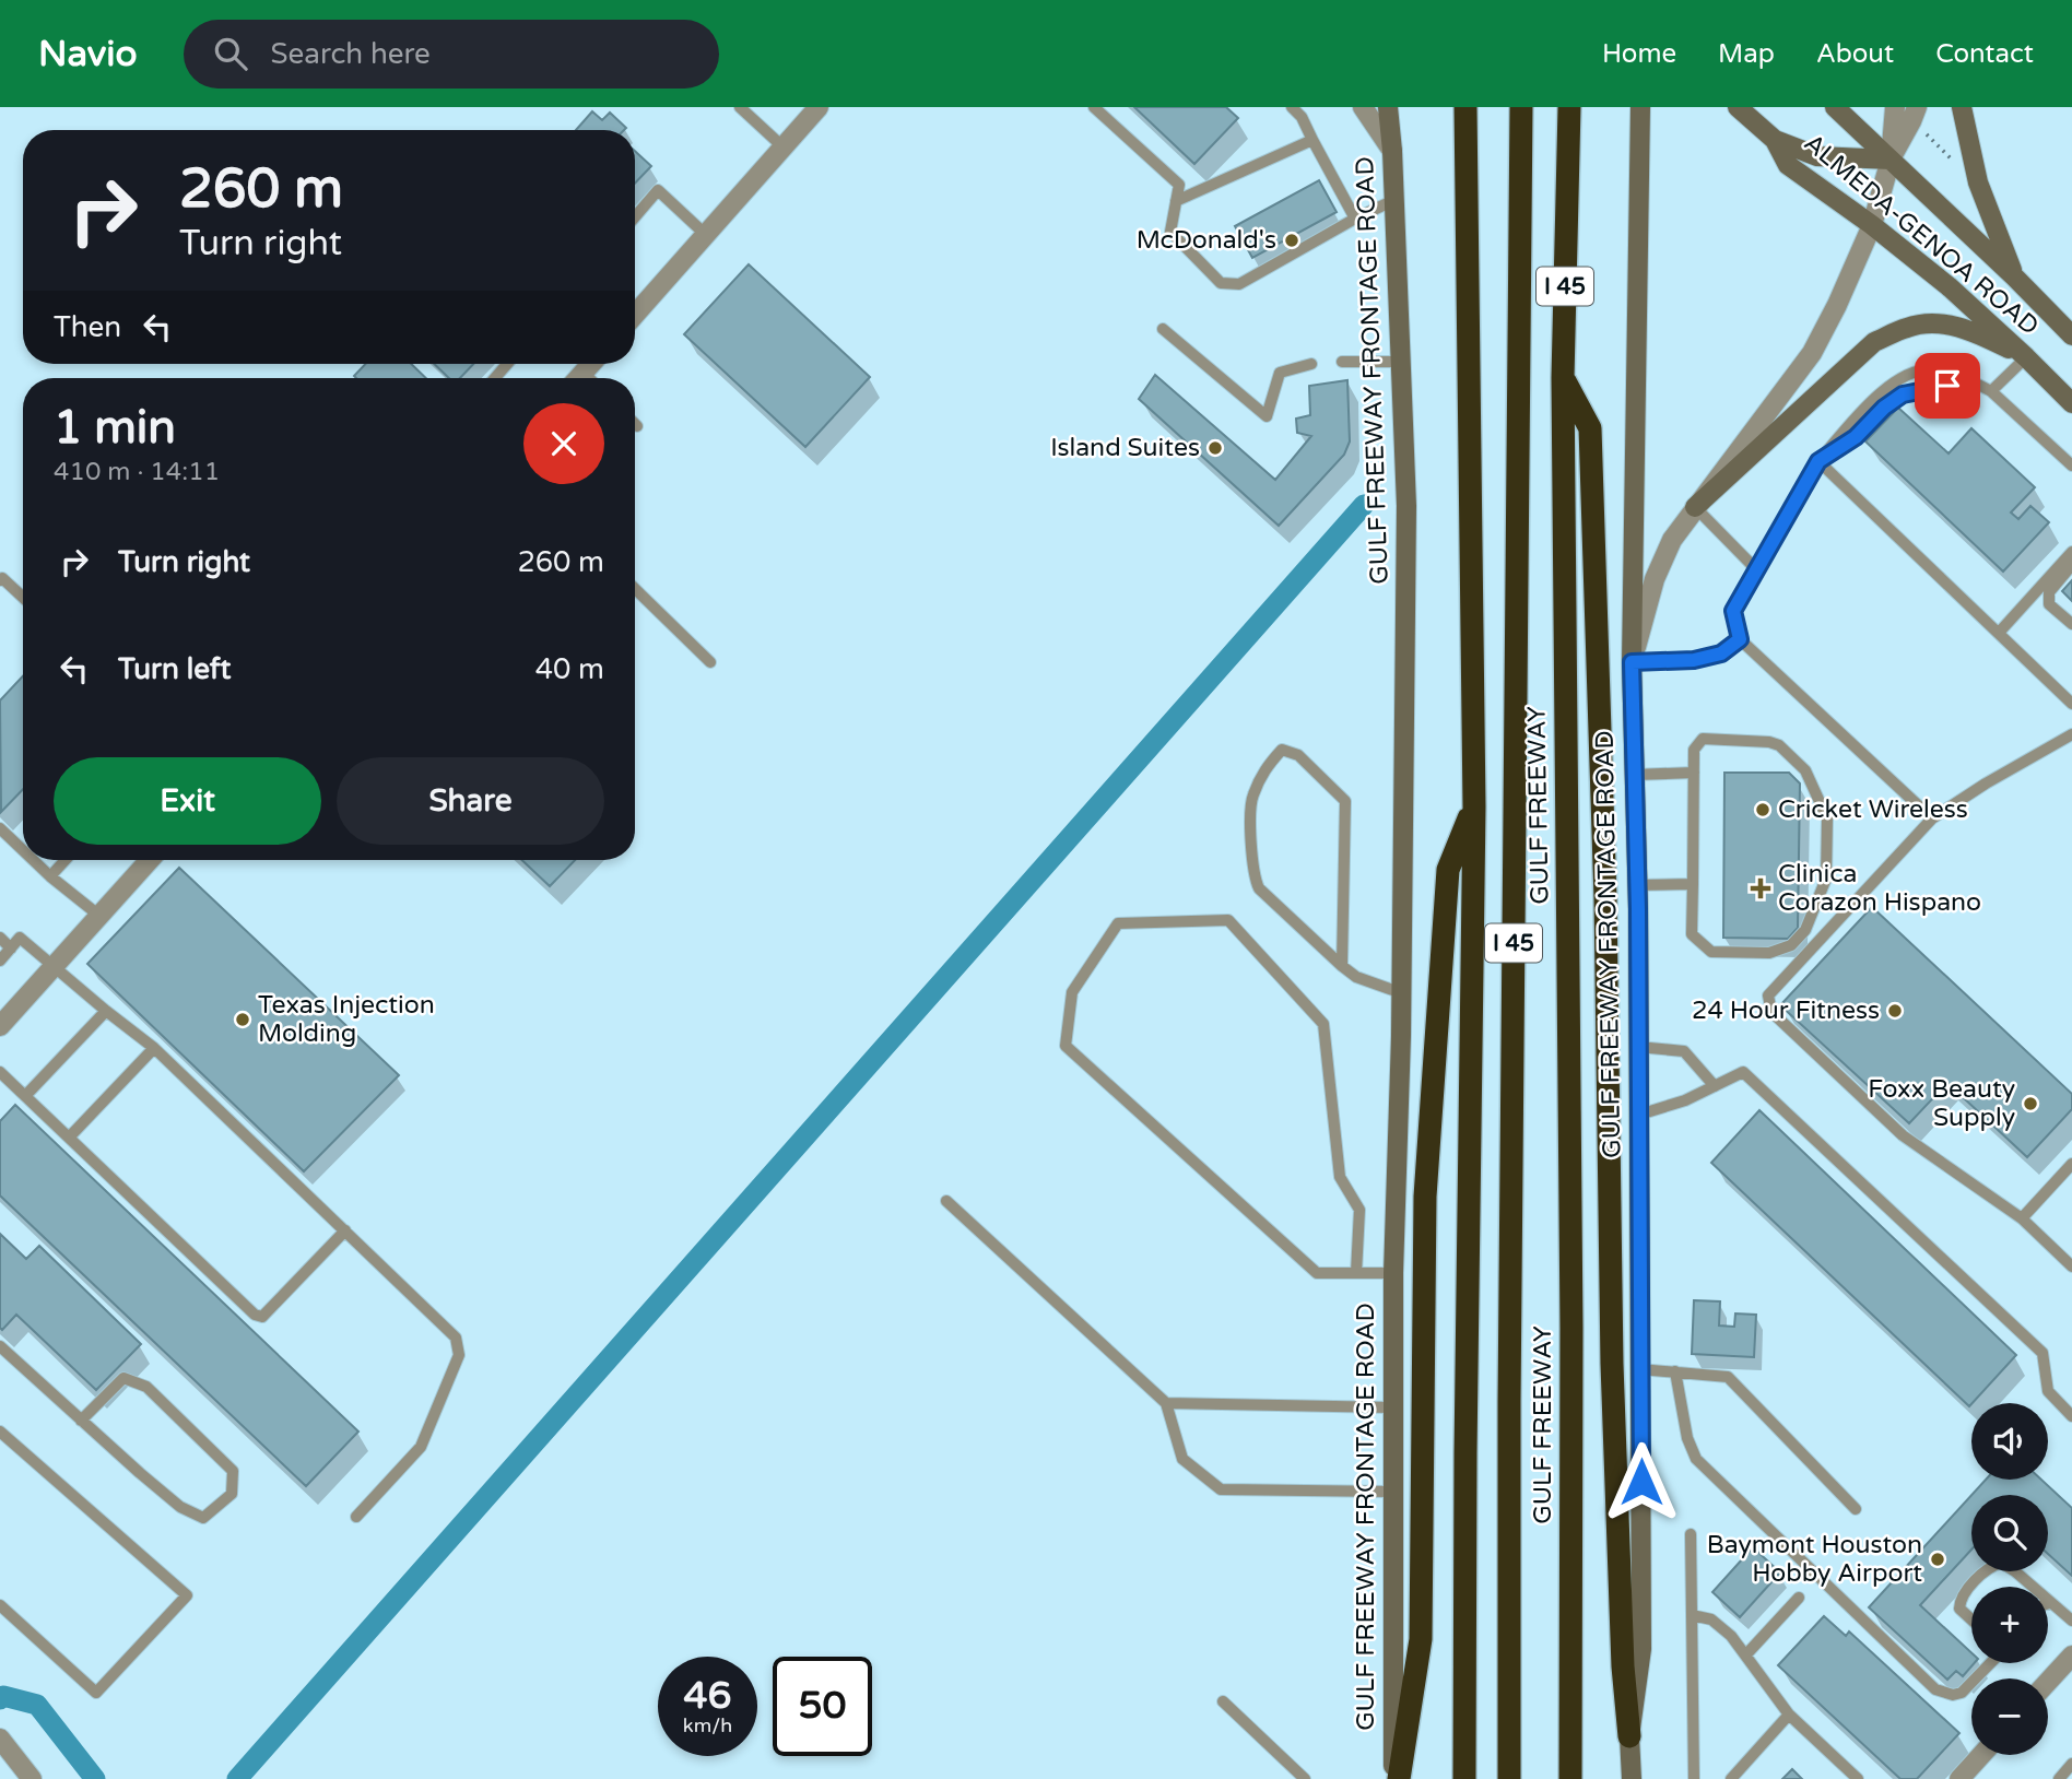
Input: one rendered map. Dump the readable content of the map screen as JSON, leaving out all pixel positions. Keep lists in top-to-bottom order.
{
  "streets": {
    "highway": ["I 45", "GULF FREEWAY"],
    "main road": ["ALMEDA-GENOA ROAD", "GULF FREEWAY FRONTAGE ROAD"]
  },
  "places": {
    "other": [
      "McDonald's",
      "Island Suites",
      "Cricket Wireless",
      "24 Hour Fitness",
      "Texas Injection Molding",
      "Foxx Beauty Supply",
      "Baymont Houston Hobby Airport"
    ],
    "health": ["Clinica Corazon Hispano"]
  },
  "page": {
    "header": "Navio",
    "search": "Search here",
    "nav": [
      "Home",
      "Map",
      "About",
      "Contact"
    ],
    "turn": ["260 m", "Turn right"],
    "then": "Then",
    "heading": ["1 min", "410 m · 14:11"],
    "list": [
      {
        "name": "Turn right",
        "value": "260 m"
      },
      {
        "name": "Turn left",
        "value": "40 m"
      }
    ],
    "buttons": ["Exit", "Share"],
    "map_buttons": ["+", "−"],
    "speed": "46 km/h",
    "limit": "50"
  }
}
